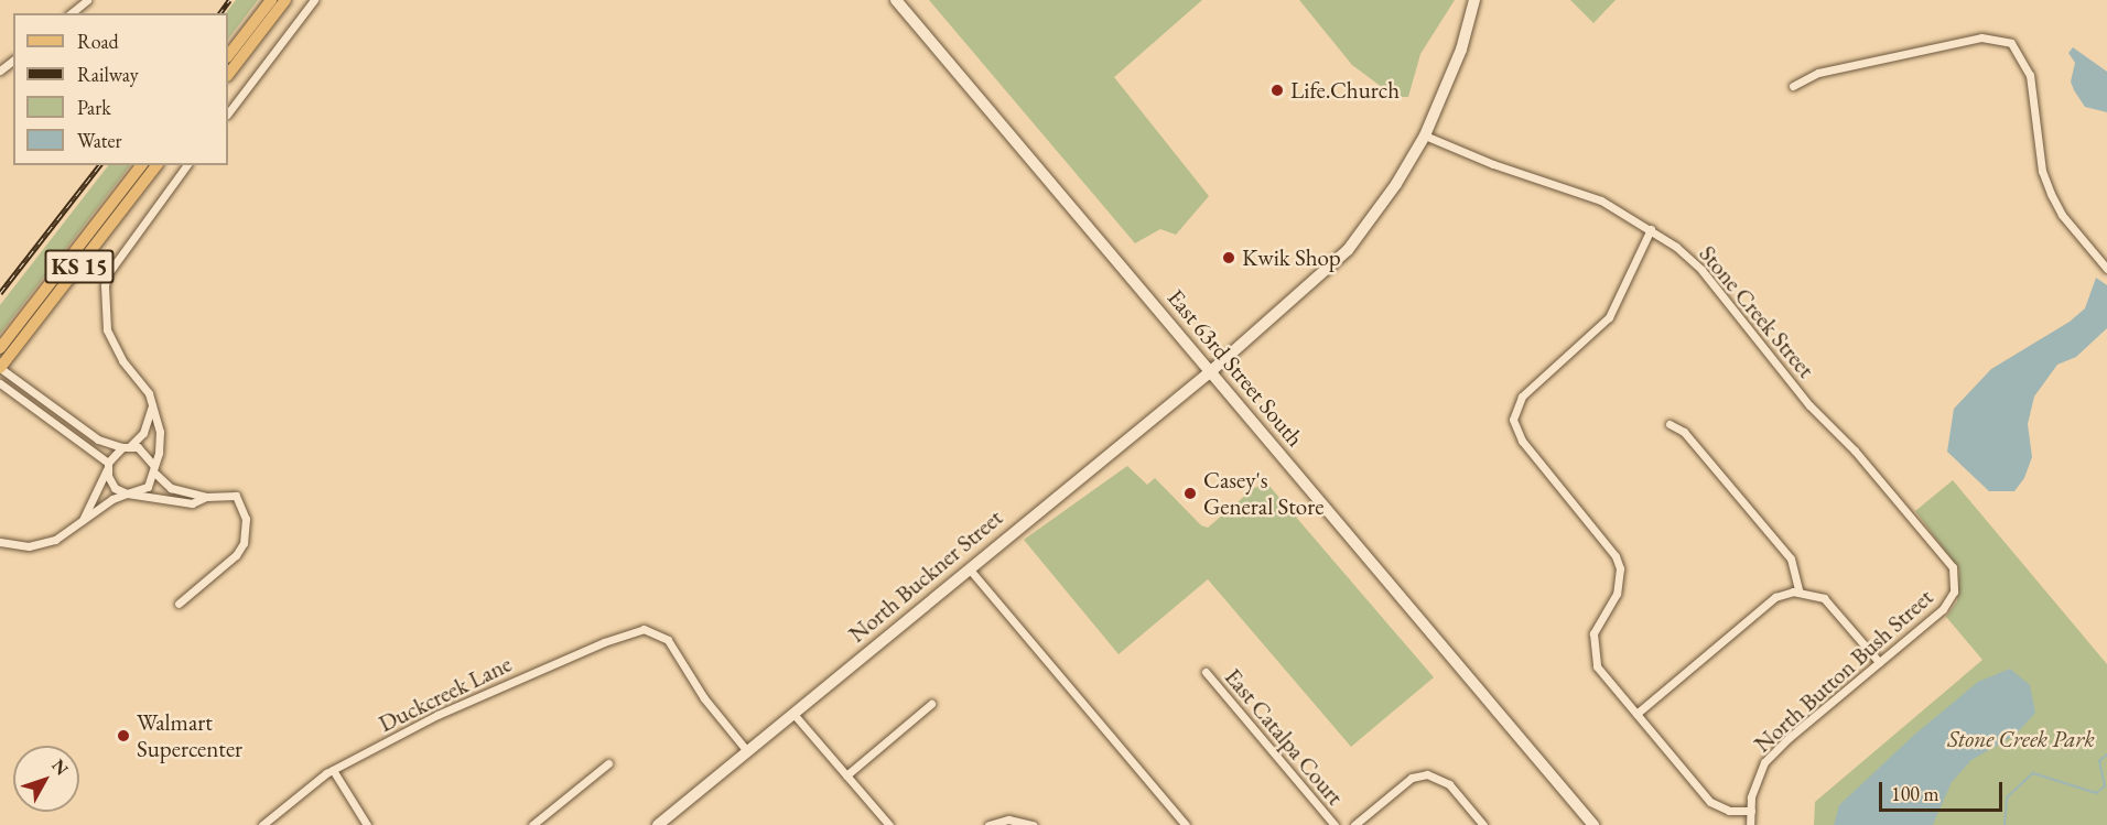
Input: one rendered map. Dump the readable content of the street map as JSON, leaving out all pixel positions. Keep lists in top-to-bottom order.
{
  "streets": {
    "main road": ["KS 15", "East 63rd Street South", "North Buckner Street"],
    "street": [
      "Stone Creek Street",
      "North Button Bush Street",
      "Duckcreek Lane",
      "East Catalpa Court"
    ]
  },
  "crossings": [
    ["Stone Creek Street", "North Buckner Street"],
    ["Stone Creek Street", "North Button Bush Street"],
    ["East 63rd Street South", "North Buckner Street"],
    ["North Buckner Street", "Duckcreek Lane"]
  ],
  "parks": ["Stone Creek Park"],
  "places": [
    "Life.Church",
    "Kwik Shop",
    "Casey's General Store",
    "Walmart Supercenter"
  ],
  "legend": [
    "Road",
    "Railway",
    "Park",
    "Water"
  ],
  "scale_bar": "100 m",
  "north": "top right"
}
